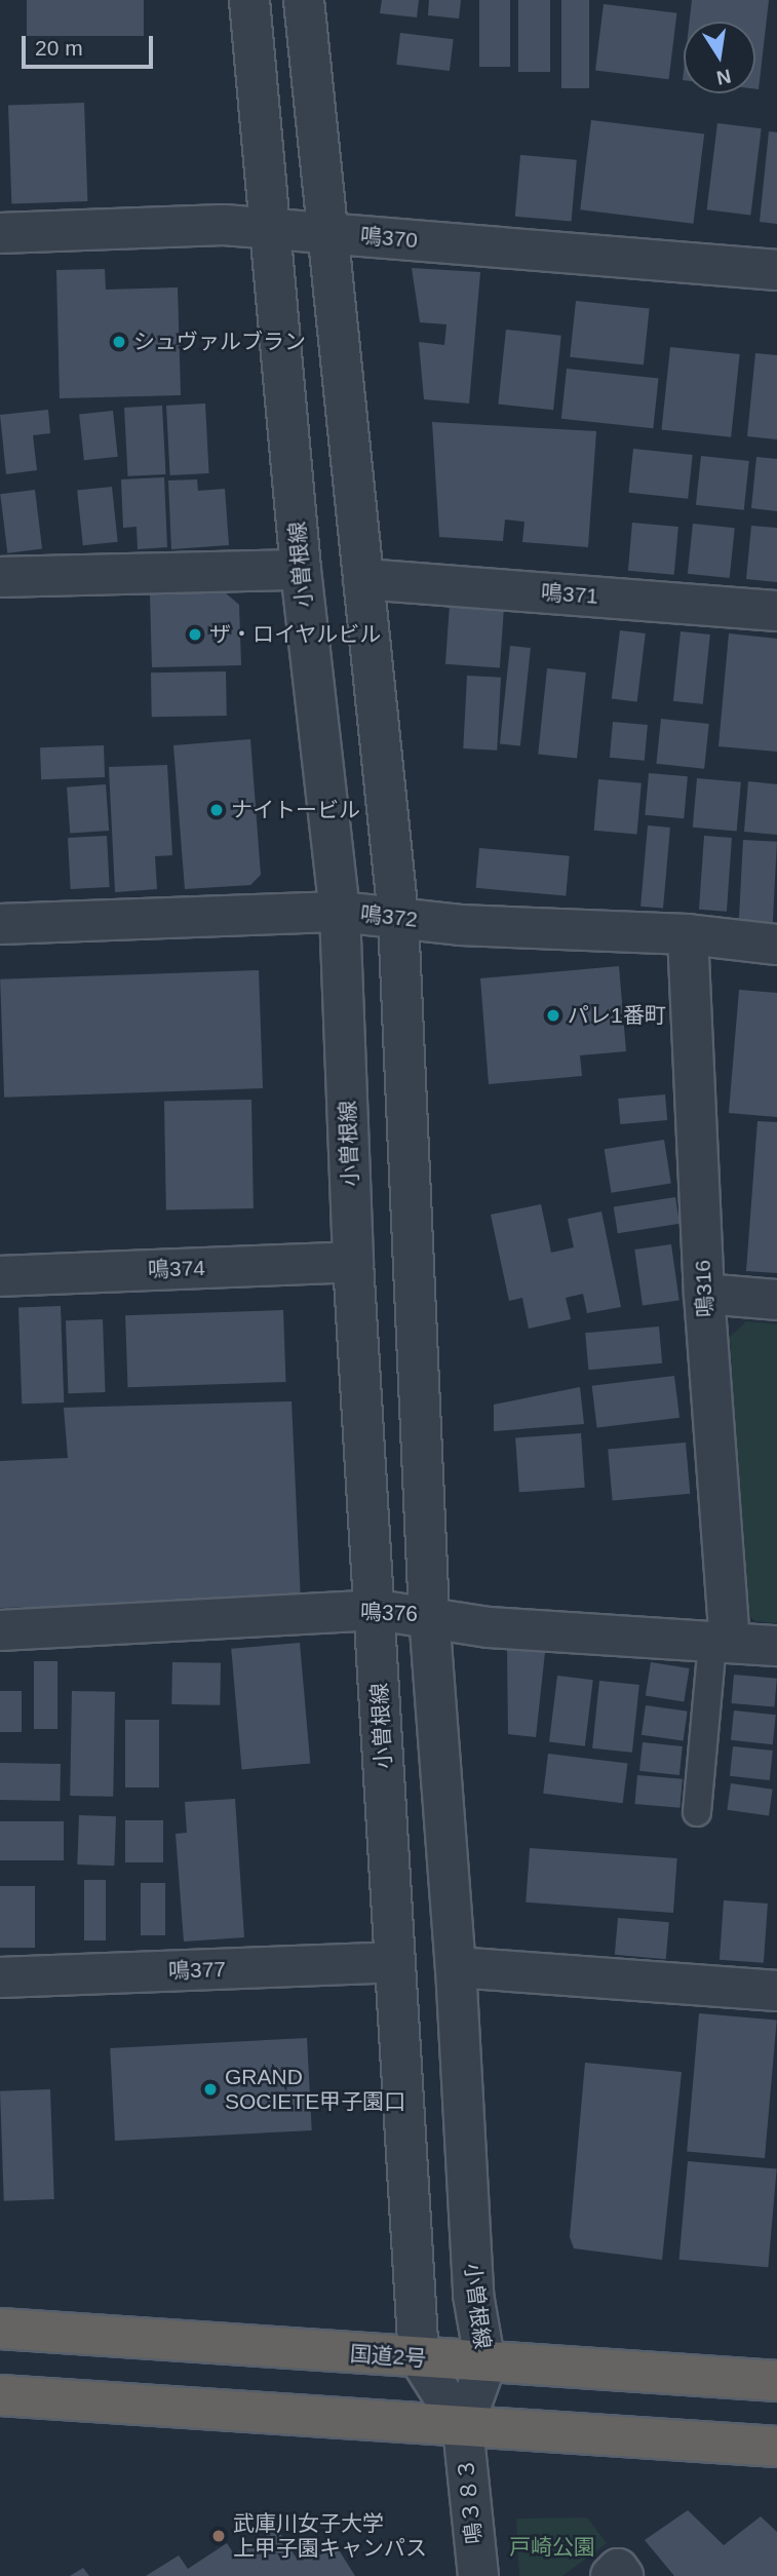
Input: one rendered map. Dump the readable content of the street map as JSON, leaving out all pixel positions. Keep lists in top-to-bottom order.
{
  "streets": {
    "highway": ["国道2号"],
    "street": [
      "鳴370",
      "小曽根線",
      "鳴371",
      "鳴372",
      "鳴374",
      "鳴316",
      "鳴376",
      "鳴377",
      "鳴３８３"
    ]
  },
  "crossings": [
    ["鳴370", "小曽根線"],
    ["小曽根線", "鳴371"],
    ["小曽根線", "鳴372"],
    ["小曽根線", "鳴374"],
    ["小曽根線", "鳴376"],
    ["小曽根線", "鳴377"],
    ["小曽根線", "国道2号"],
    ["小曽根線", "鳴３８３"],
    ["鳴372", "鳴316"],
    ["鳴316", "鳴376"]
  ],
  "parks": ["戸崎公園"],
  "places": [
    "シュヴァルブラン",
    "ザ・ロイヤルビル",
    "ナイトービル",
    "パレ1番町",
    "GRAND SOCIETE甲子園口",
    "武庫川女子大学 上甲子園キャンパス"
  ],
  "scale_bar": "20 m",
  "north": "bottom"
}
